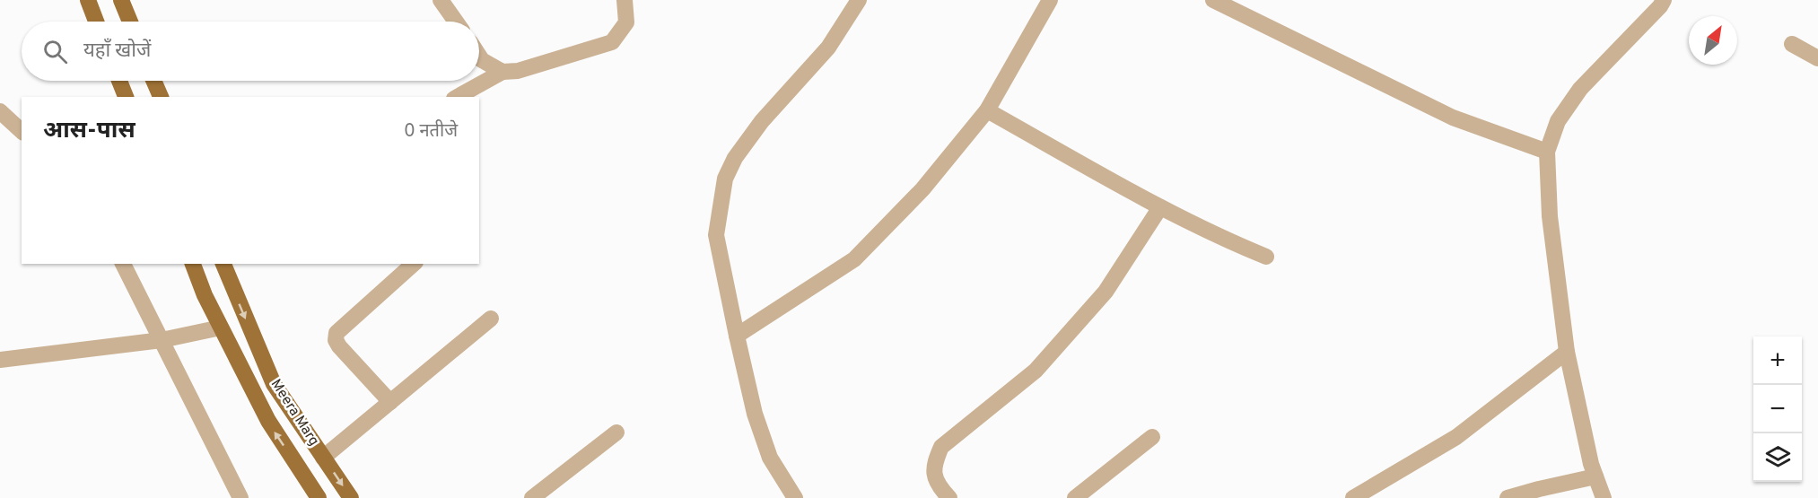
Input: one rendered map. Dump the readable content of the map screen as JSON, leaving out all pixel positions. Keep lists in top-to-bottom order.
{
  "streets": {
    "main road": ["Meera Marg"]
  },
  "north": "top right",
  "page": {
    "search": "यहाँ खोजें",
    "heading": ["आस-पास", "0 नतीजे"],
    "map_buttons": ["+", "−"]
  }
}
